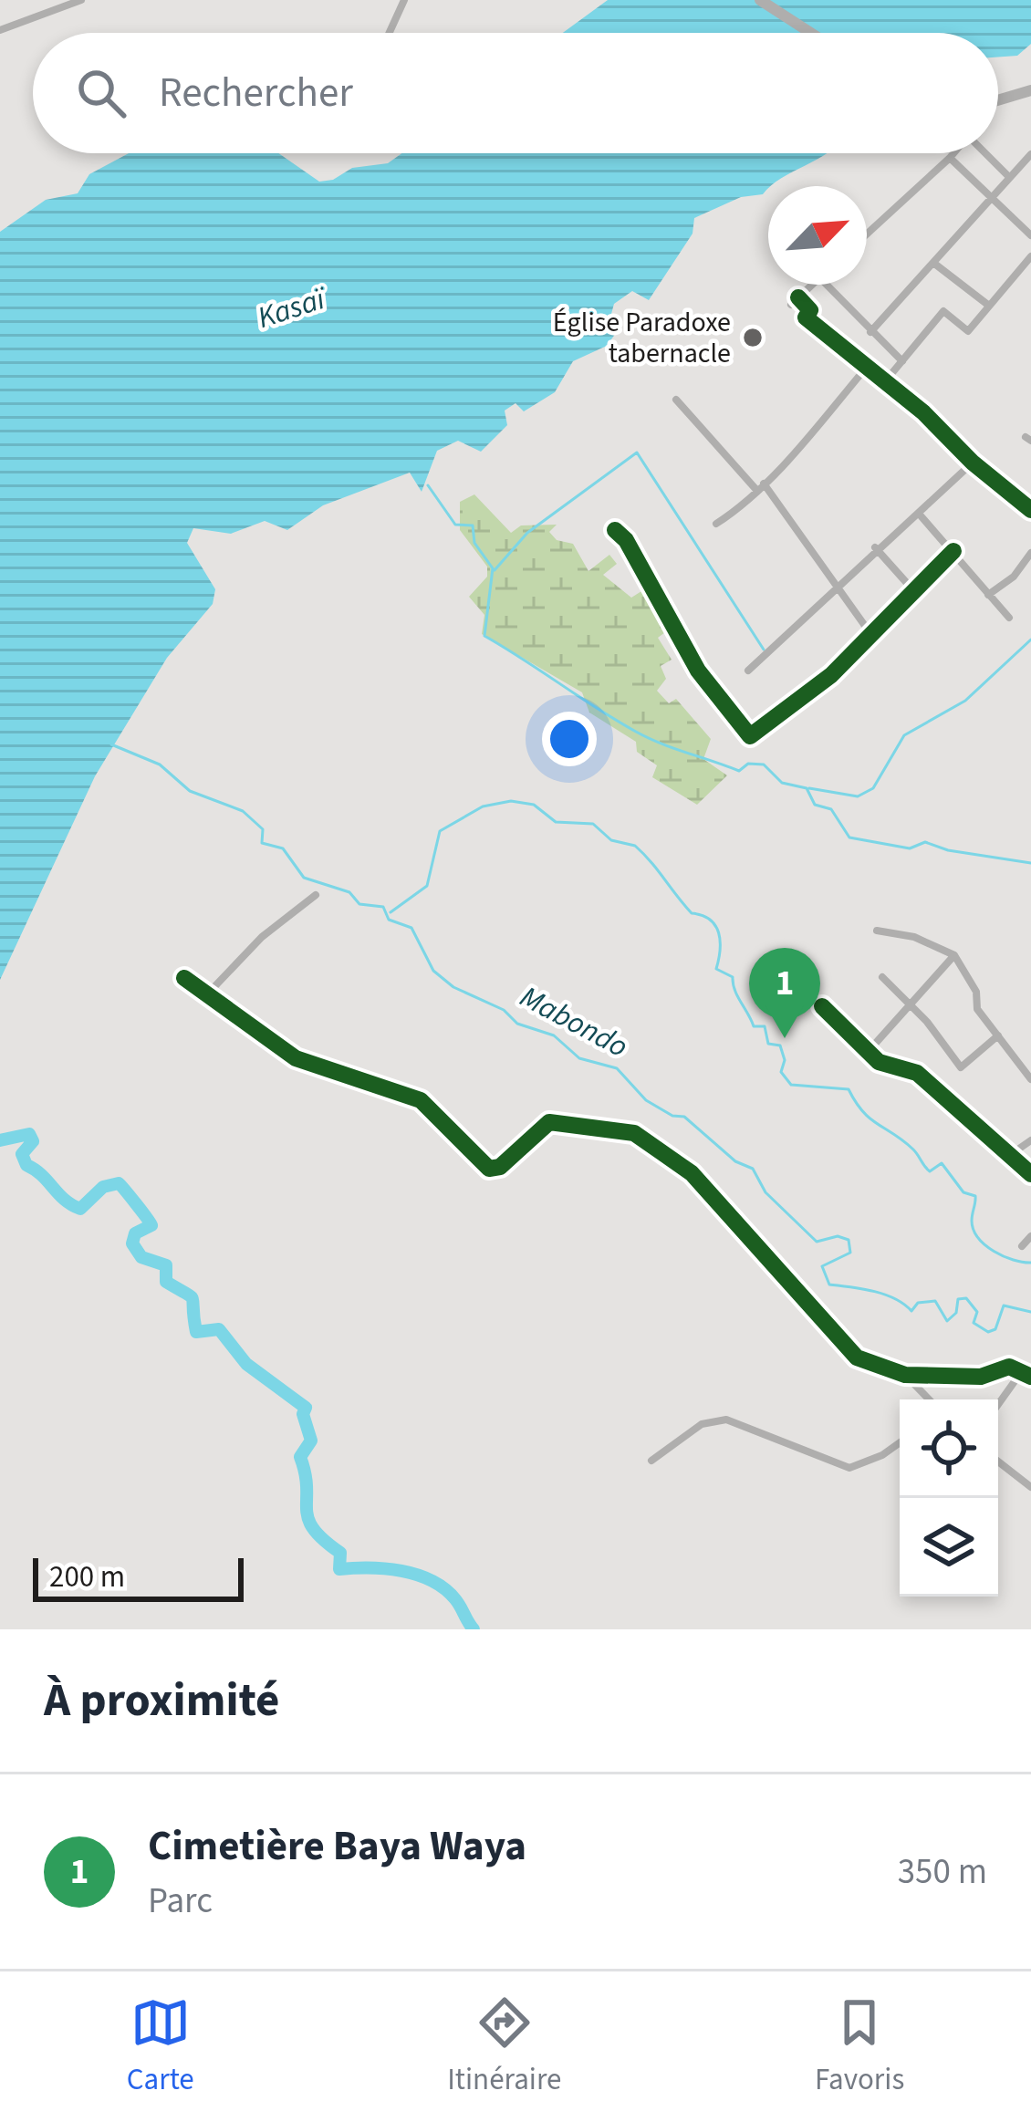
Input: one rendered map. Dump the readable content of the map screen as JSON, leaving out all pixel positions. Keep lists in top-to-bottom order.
{
  "water": ["Kasaï", "Mabondo"],
  "places": ["Église Paradoxe tabernacle"],
  "scale_bar": "200 m",
  "north": "top right",
  "page": {
    "search": "Rechercher",
    "pins": "1",
    "scale": "200 m",
    "heading": "À proximité",
    "list": [
      {
        "mark": "1",
        "name": "Cimetière Baya Waya",
        "note": "Parc",
        "value": "350 m"
      }
    ],
    "nav": ["Carte", "Itinéraire", "Favoris"]
  }
}
